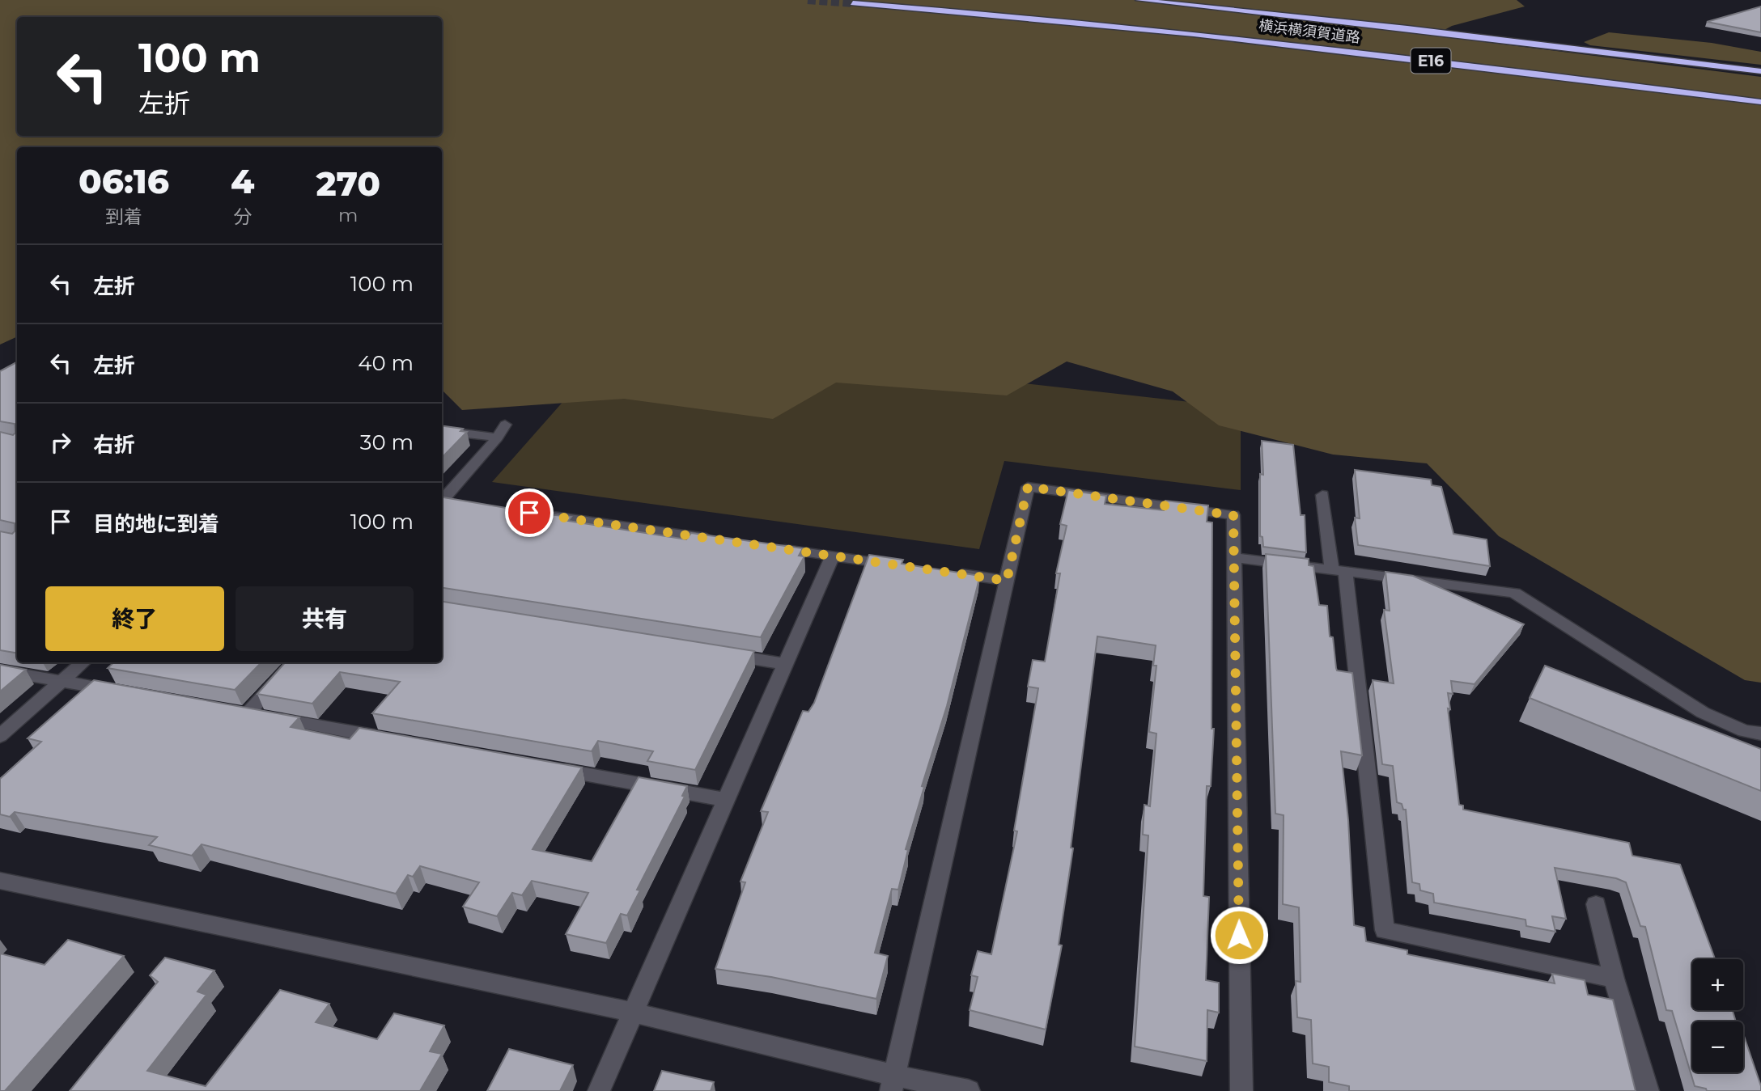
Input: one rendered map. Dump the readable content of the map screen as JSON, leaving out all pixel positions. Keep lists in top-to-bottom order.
{
  "streets": {
    "highway": ["横浜横須賀道路", "E16"]
  },
  "page": {
    "turn": ["100 m", "左折"],
    "eta": [
      "06:16",
      "到着",
      "4",
      "分",
      "270",
      "m"
    ],
    "list": [
      {
        "name": "左折",
        "value": "100 m"
      },
      {
        "name": "左折",
        "value": "40 m"
      },
      {
        "name": "右折",
        "value": "30 m"
      },
      {
        "name": "目的地に到着",
        "value": "100 m"
      }
    ],
    "buttons": ["終了", "共有"],
    "map_buttons": ["+", "−"]
  }
}
